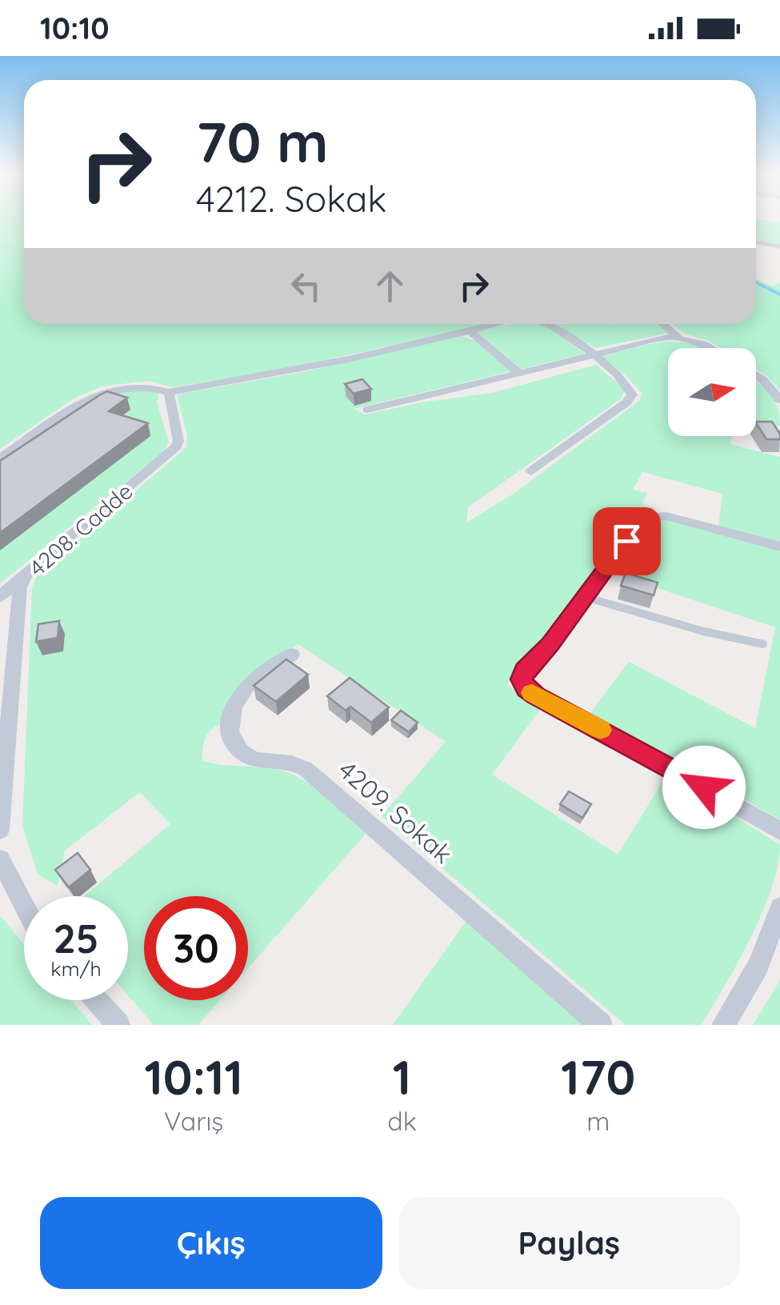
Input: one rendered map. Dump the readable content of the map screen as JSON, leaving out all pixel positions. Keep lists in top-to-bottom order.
{
  "streets": {
    "street": ["4208. Cadde", "4209. Sokak"]
  },
  "north": "right",
  "page": {
    "status": "10:10",
    "turn": ["70 m", "4212. Sokak"],
    "speed": "25 km/h",
    "limit": "30",
    "eta": [
      "10:11",
      "Varış",
      "1",
      "dk",
      "170",
      "m"
    ],
    "buttons": ["Çıkış", "Paylaş"]
  }
}
